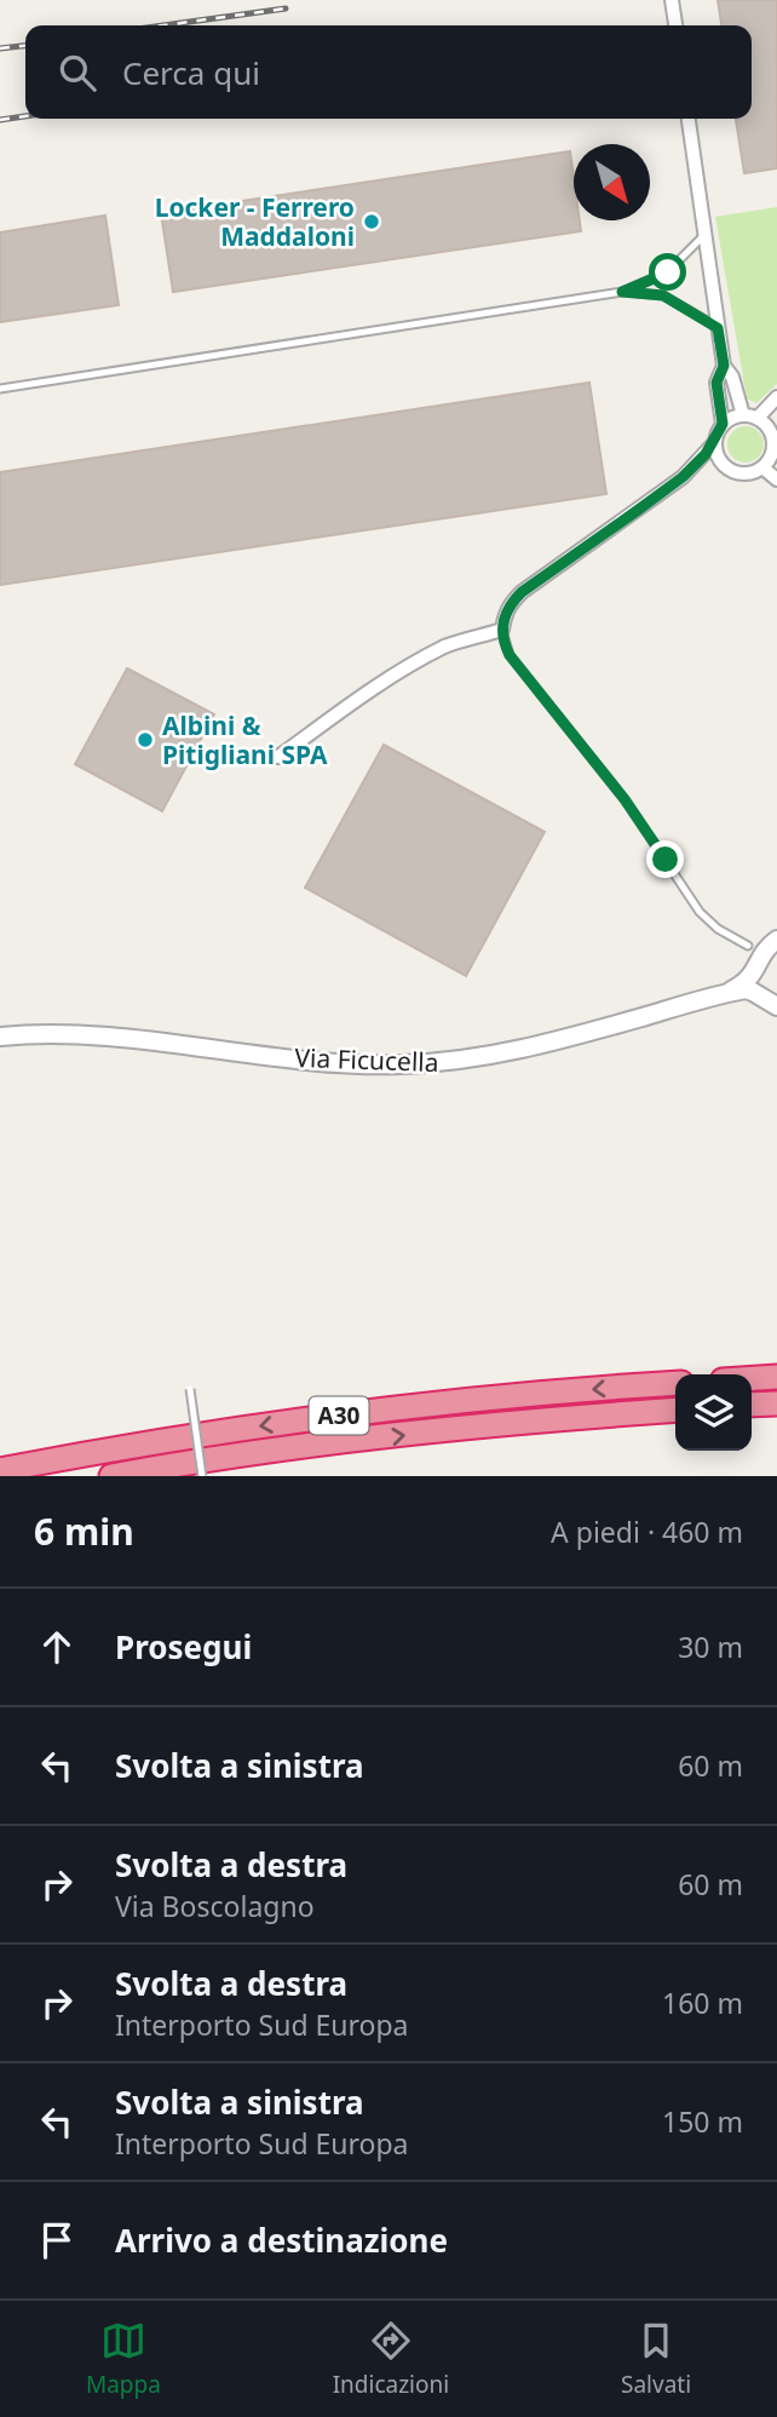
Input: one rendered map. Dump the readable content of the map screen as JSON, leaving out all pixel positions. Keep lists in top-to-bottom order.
{
  "streets": {
    "highway": ["A30"],
    "street": ["Via Ficucella"]
  },
  "places": ["Locker - Ferrero Maddaloni", "Albini & Pitigliani SPA"],
  "north": "bottom right",
  "page": {
    "search": "Cerca qui",
    "heading": ["6 min", "A piedi · 460 m"],
    "list": [
      ["Prosegui", "30 m"],
      ["Svolta a sinistra", "60 m"],
      ["Svolta a destra", "Via Boscolagno", "60 m"],
      ["Svolta a destra", "Interporto Sud Europa", "160 m"],
      ["Svolta a sinistra", "Interporto Sud Europa", "150 m"],
      "Arrivo a destinazione"
    ],
    "nav": ["Mappa", "Indicazioni", "Salvati"]
  }
}
